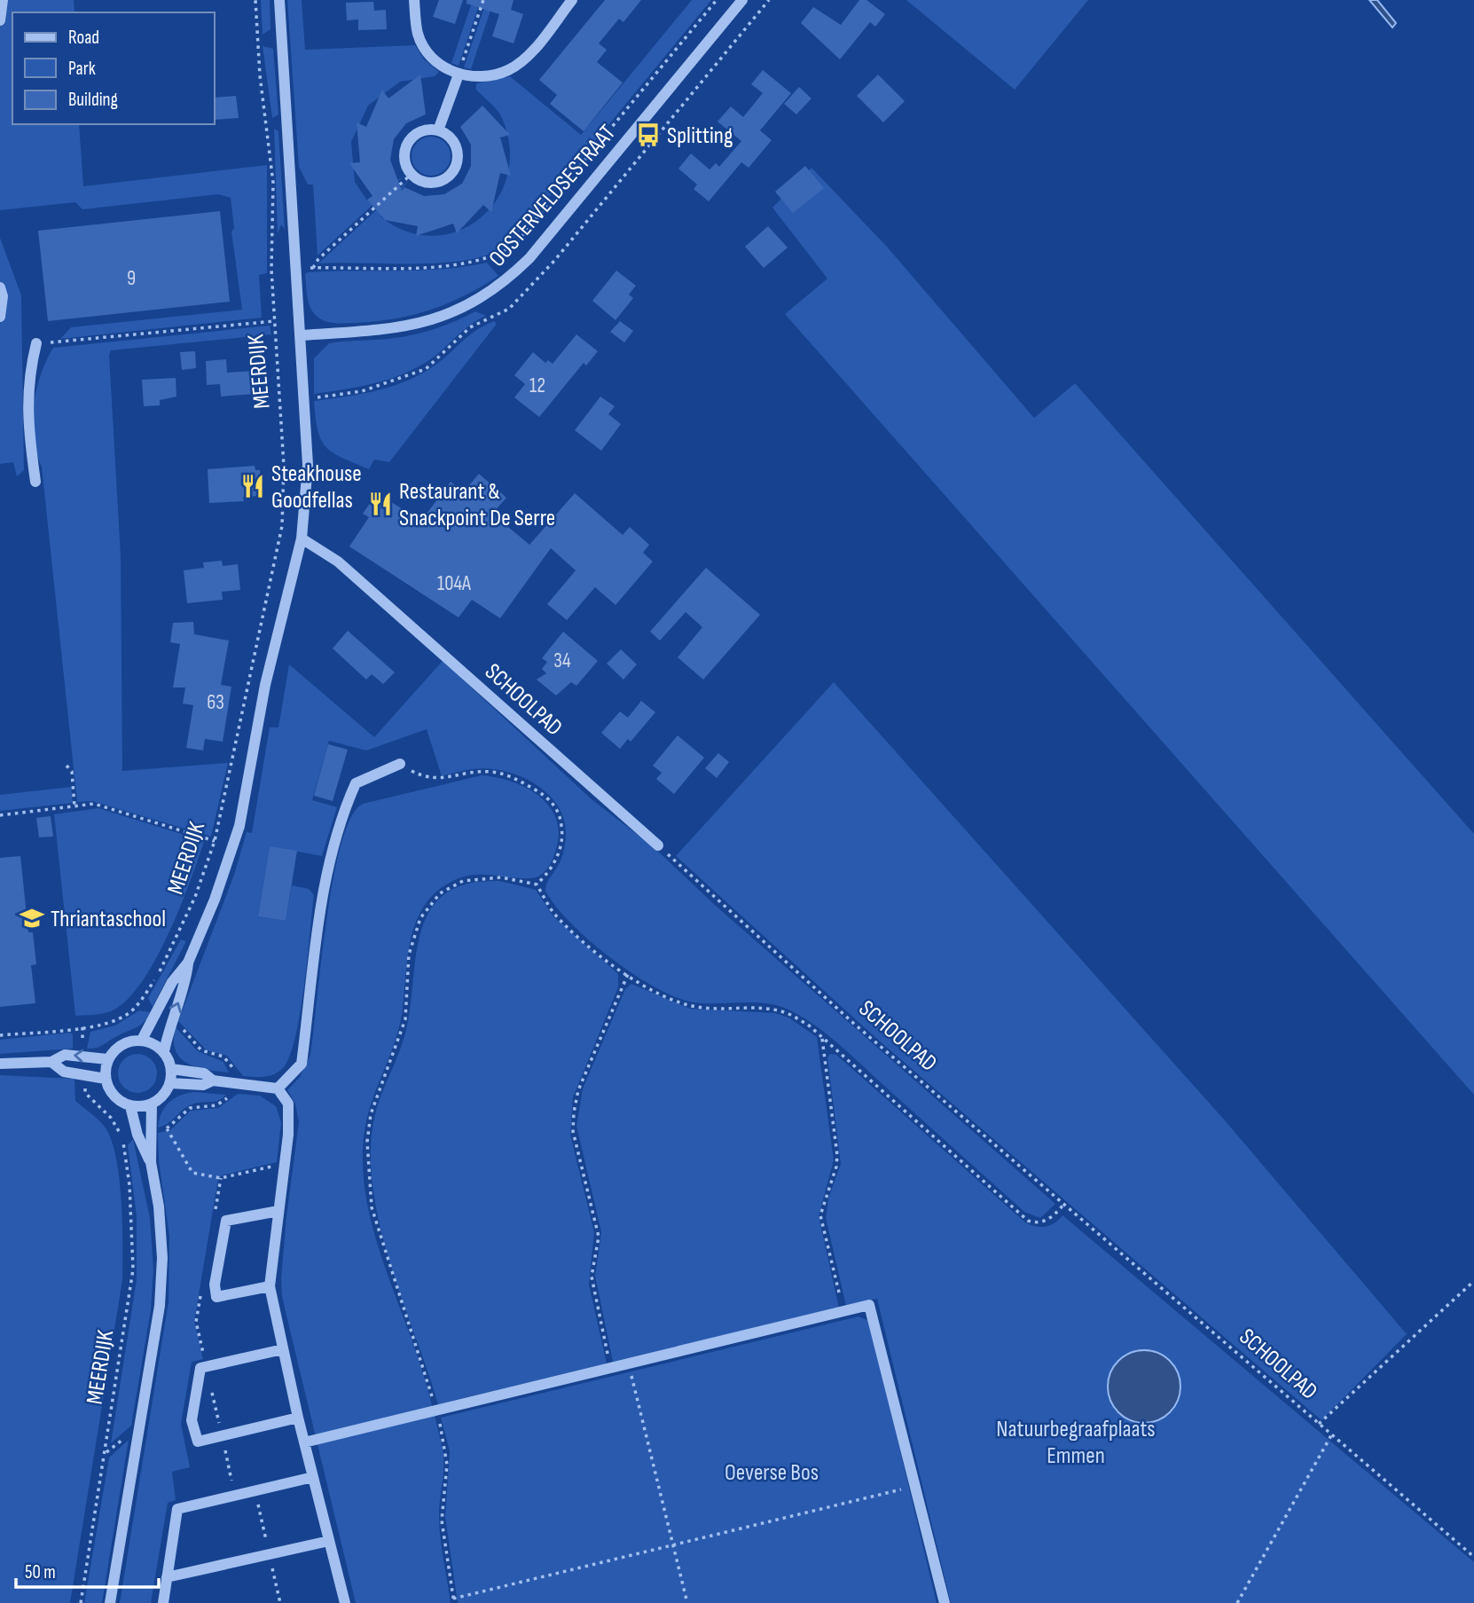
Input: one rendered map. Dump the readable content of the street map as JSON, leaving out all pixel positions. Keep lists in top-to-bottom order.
{
  "streets": {
    "street": ["OOSTERVELDSESTRAAT", "MEERDIJK", "SCHOOLPAD"]
  },
  "crossings": [
    ["OOSTERVELDSESTRAAT", "MEERDIJK"],
    ["MEERDIJK", "SCHOOLPAD"]
  ],
  "parks": ["Natuurbegraafplaats Emmen", "Oeverse Bos"],
  "places": {
    "bus stop": ["Splitting"],
    "restaurant": ["Steakhouse Goodfellas", "Restaurant & Snackpoint De Serre"],
    "school or university": ["Thriantaschool"]
  },
  "house_numbers": [
    "9",
    "12",
    "104A",
    "34",
    "63"
  ],
  "legend": ["Road", "Park", "Building"],
  "scale_bar": "50 m"
}
